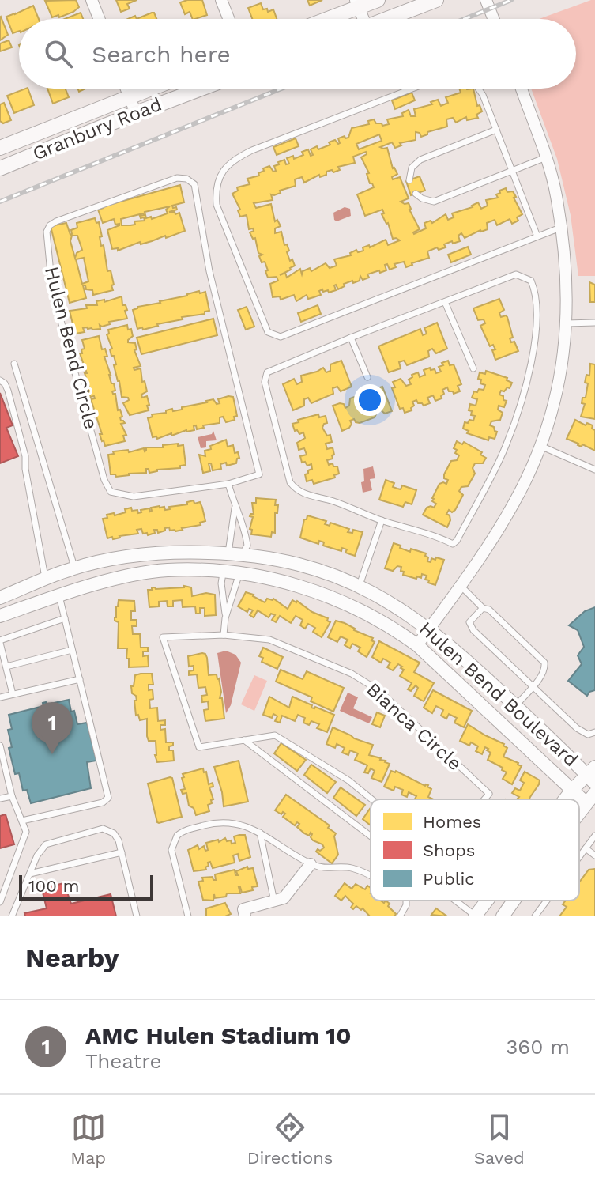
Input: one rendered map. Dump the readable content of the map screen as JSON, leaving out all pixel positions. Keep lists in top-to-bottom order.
{
  "streets": {
    "main road": ["Granbury Road"],
    "street": ["Hulen Bend Boulevard"],
    "lane": ["Hulen Bend Circle", "Bianca Circle"]
  },
  "legend": ["Homes", "Shops", "Public"],
  "scale_bar": "100 m",
  "page": {
    "search": "Search here",
    "pins": "1",
    "scale": "100 m",
    "heading": "Nearby",
    "list": [
      {
        "mark": "1",
        "name": "AMC Hulen Stadium 10",
        "note": "Theatre",
        "value": "360 m"
      }
    ],
    "nav": ["Map", "Directions", "Saved"]
  }
}
